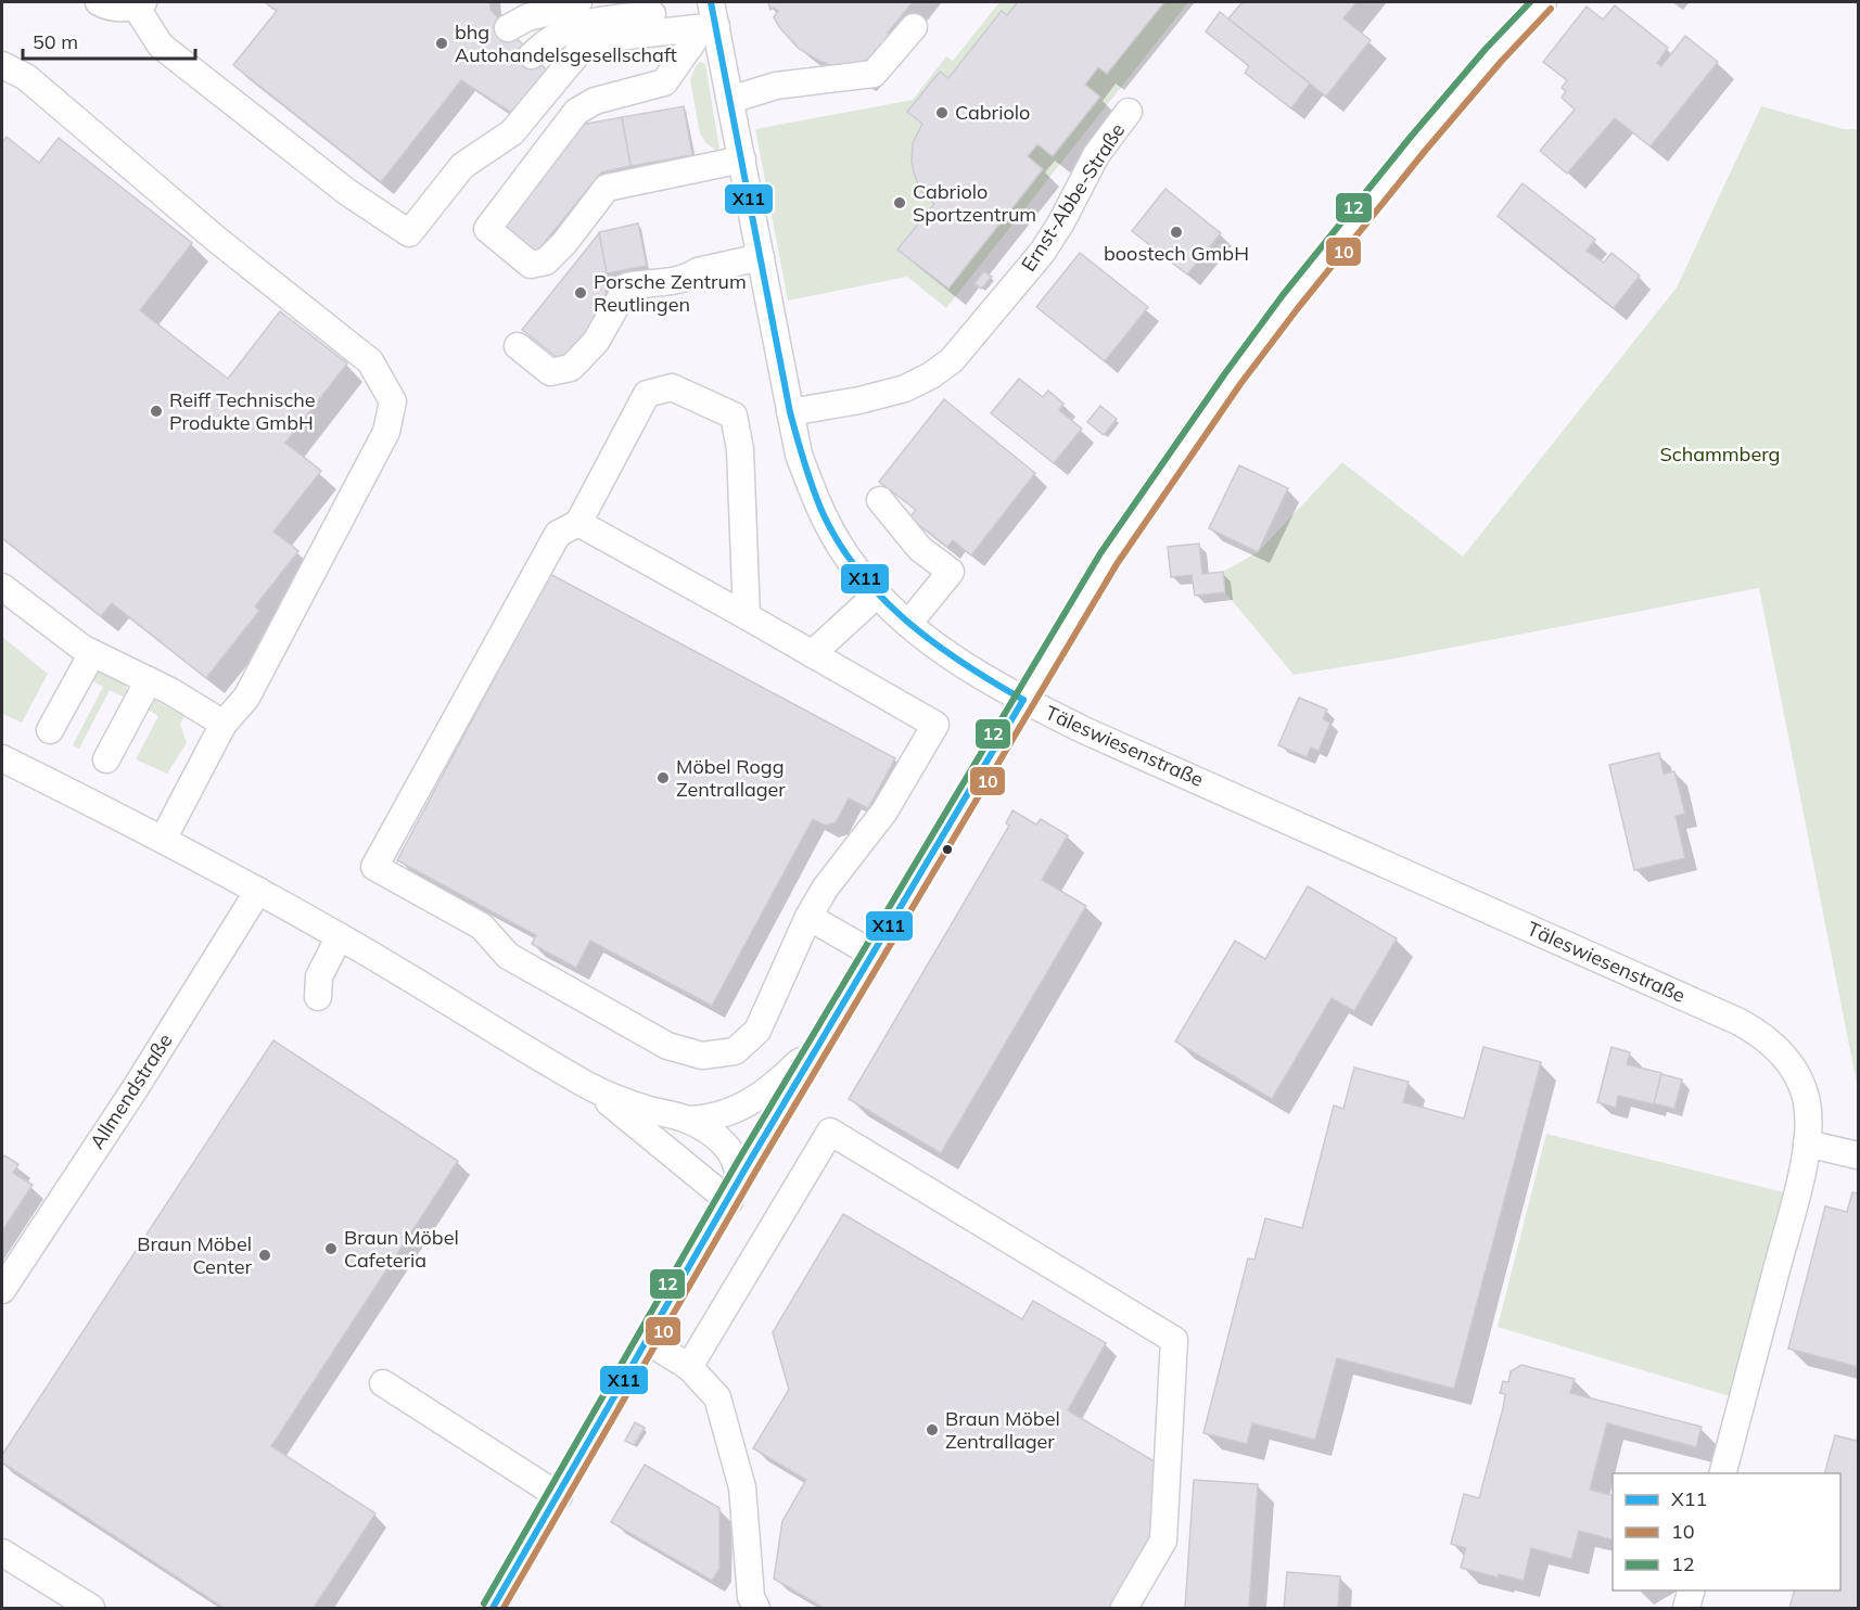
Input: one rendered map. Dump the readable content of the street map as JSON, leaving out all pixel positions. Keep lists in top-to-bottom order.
{
  "streets": {
    "street": ["Ernst-Abbe-Straße", "Täleswiesenstraße", "Allmendstraße"]
  },
  "parks": ["Schammberg"],
  "places": [
    "bhg Autohandelsgesellschaft",
    "Cabriolo",
    "Cabriolo Sportzentrum",
    "boostech GmbH",
    "Porsche Zentrum Reutlingen",
    "Reiff Technische Produkte GmbH",
    "Möbel Rogg Zentrallager",
    "Braun Möbel Cafeteria",
    "Braun Möbel Center",
    "Braun Möbel Zentrallager"
  ],
  "lines": ["transit line X11", "transit line 12", "transit line 10"],
  "legend": ["X11", "10", "12"],
  "scale_bar": "50 m"
}
